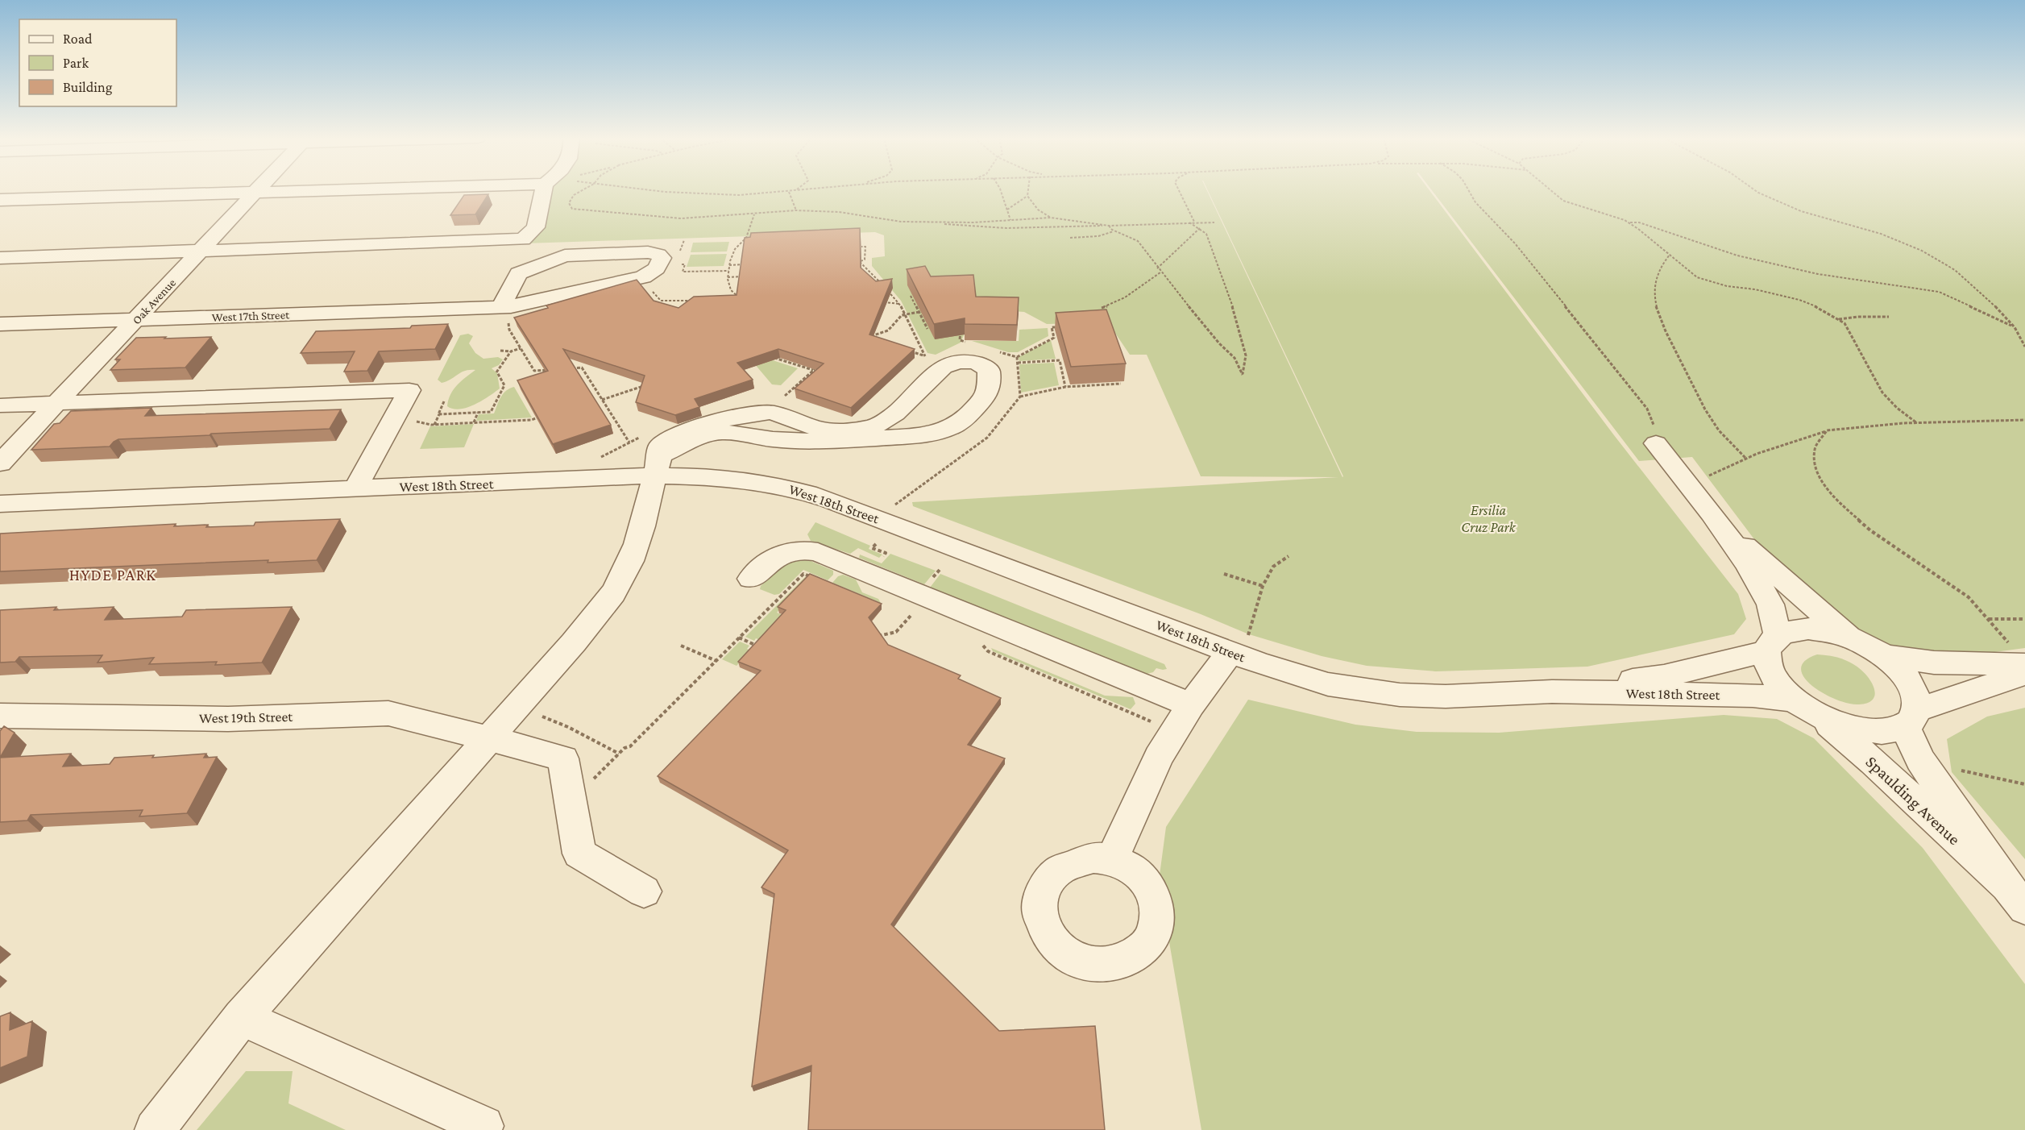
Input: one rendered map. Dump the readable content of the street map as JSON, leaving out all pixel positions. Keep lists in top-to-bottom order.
{
  "streets": {
    "street": [
      "Oak Avenue",
      "West 17th Street",
      "West 18th Street",
      "West 19th Street",
      "Spaulding Avenue"
    ]
  },
  "crossings": [
    ["Oak Avenue", "West 17th Street"],
    ["West 18th Street", "Spaulding Avenue"]
  ],
  "districts": ["HYDE PARK"],
  "parks": ["Ersilia Cruz Park"],
  "legend": ["Road", "Park", "Building"]
}
